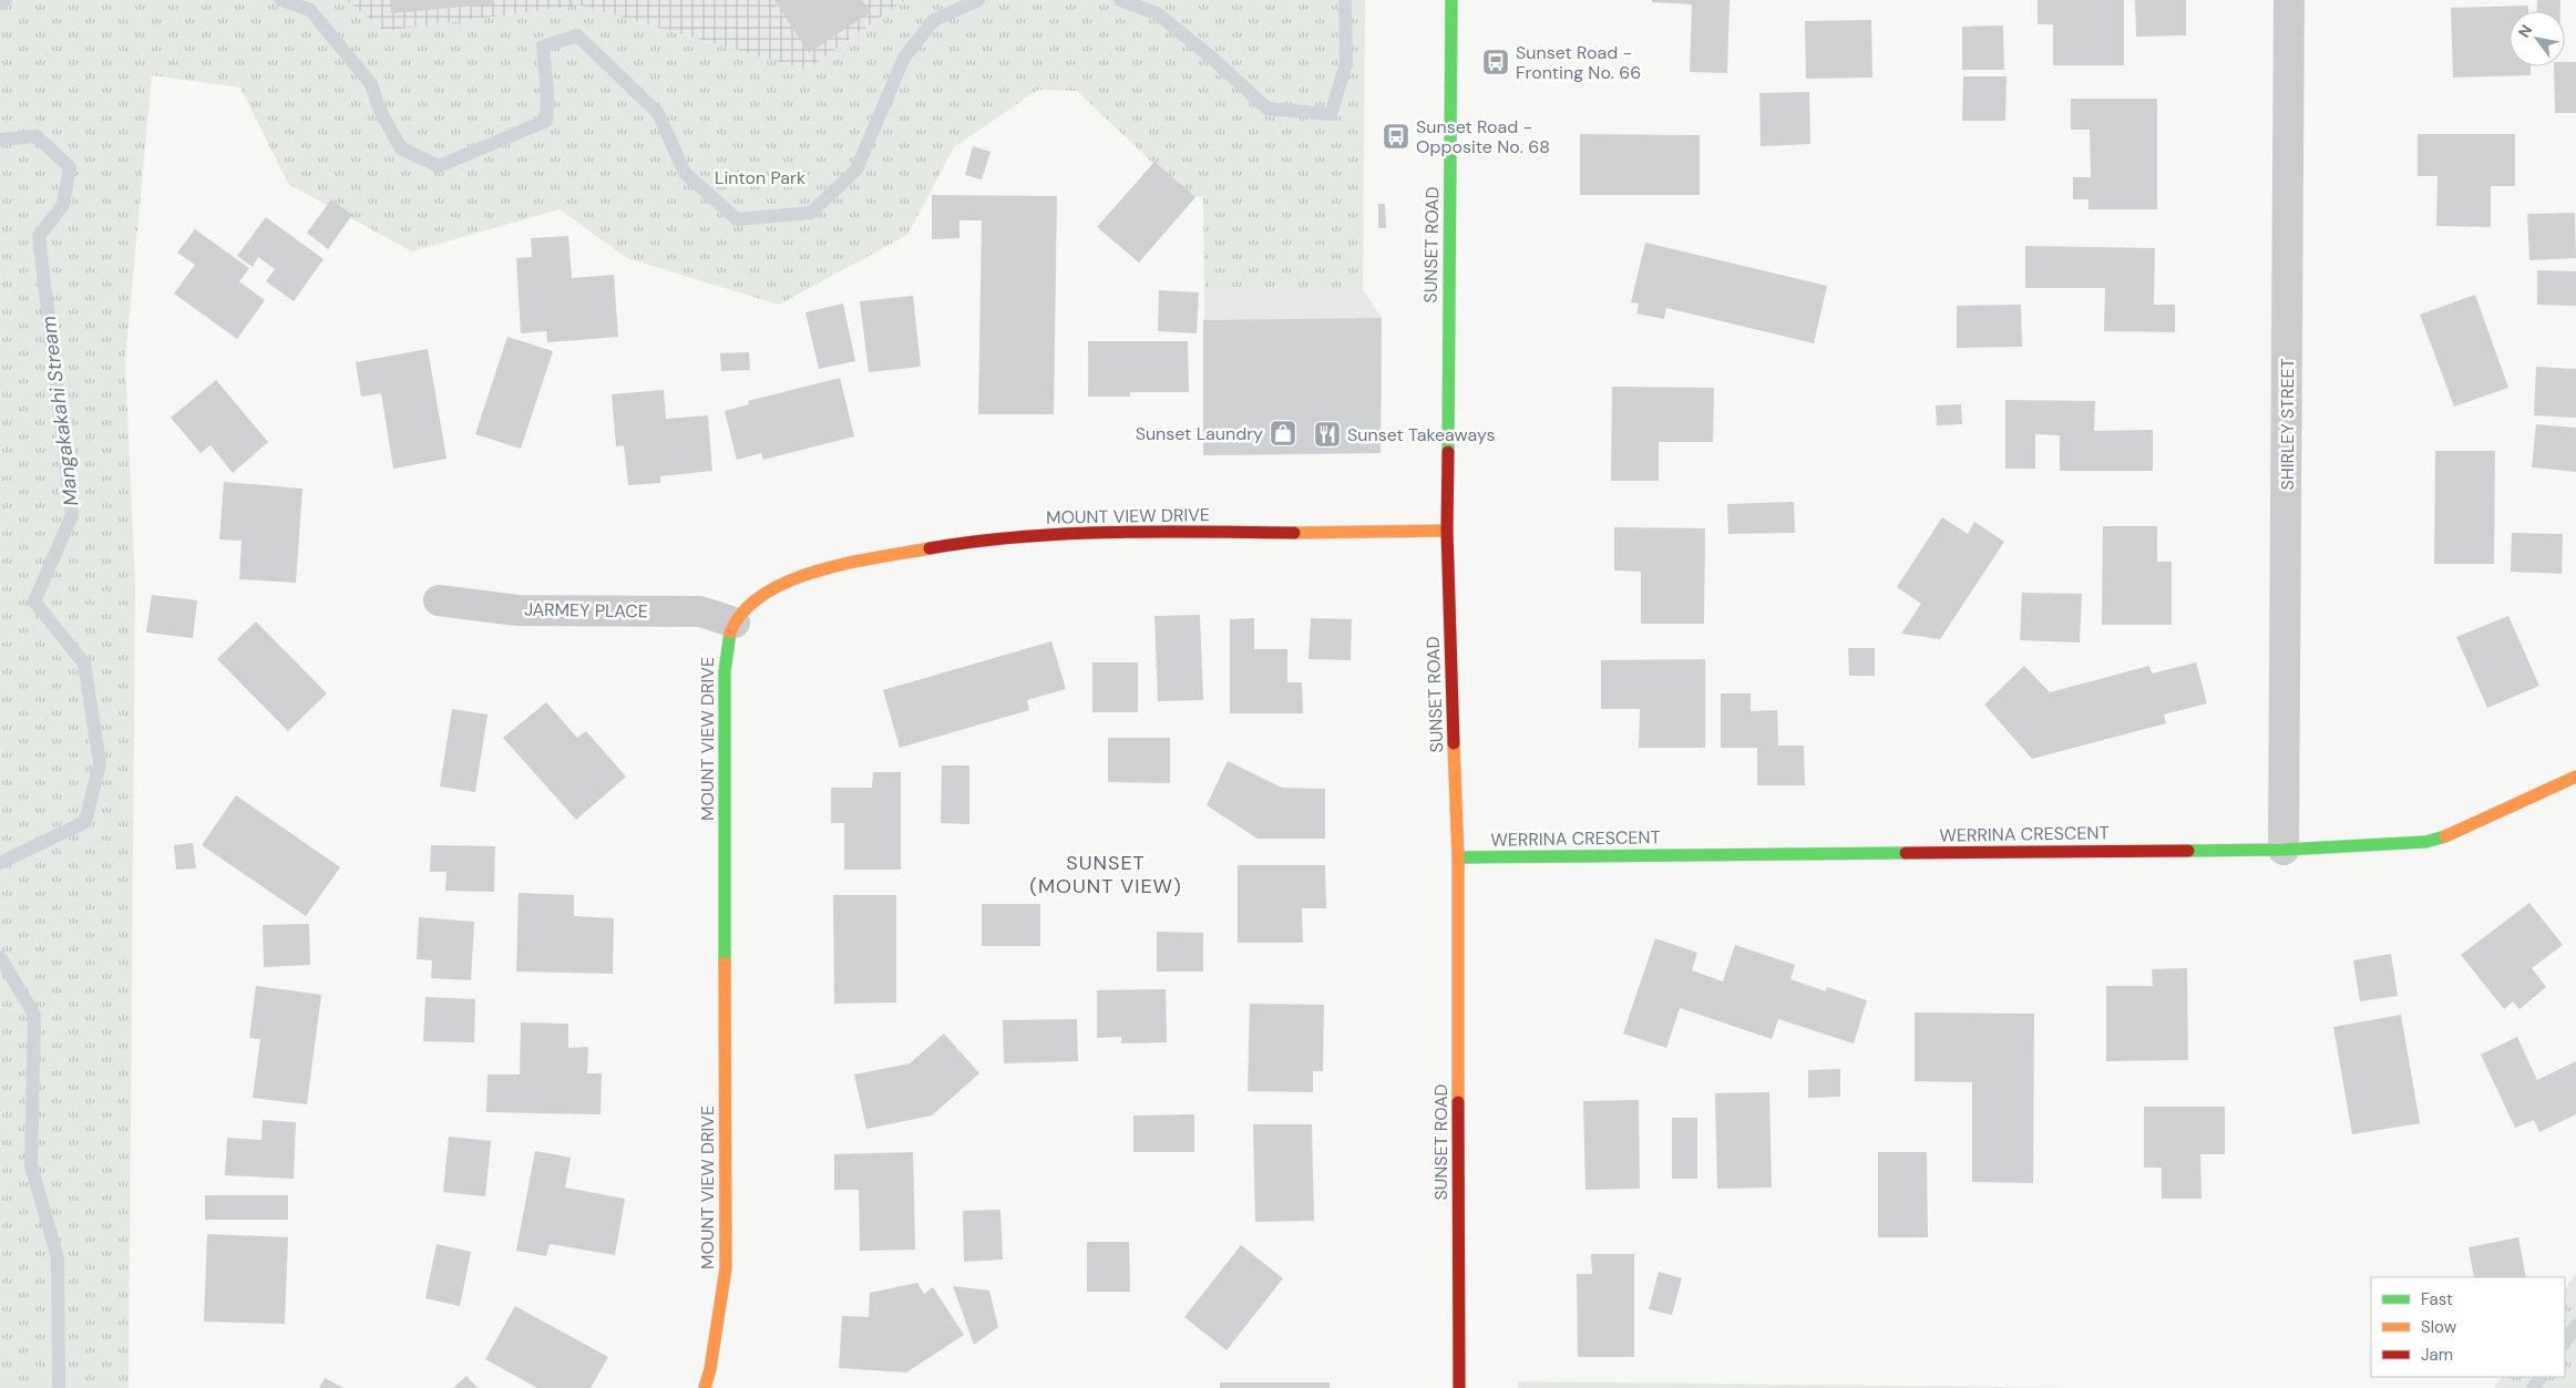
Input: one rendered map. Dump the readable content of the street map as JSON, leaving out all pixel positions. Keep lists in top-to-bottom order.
{
  "streets": {
    "street": [
      "SUNSET ROAD",
      "SHIRLEY STREET",
      "MOUNT VIEW DRIVE",
      "JARMEY PLACE",
      "WERRINA CRESCENT"
    ]
  },
  "crossings": [
    ["SUNSET ROAD", "MOUNT VIEW DRIVE"],
    ["SUNSET ROAD", "WERRINA CRESCENT"],
    ["SHIRLEY STREET", "WERRINA CRESCENT"],
    ["MOUNT VIEW DRIVE", "JARMEY PLACE"]
  ],
  "districts": ["SUNSET (MOUNT VIEW)"],
  "water": ["Mangakakahi Stream"],
  "parks": ["Linton Park"],
  "places": {
    "bus stop": ["Sunset Road - Fronting No. 66", "Sunset Road - Opposite No. 68"],
    "shop": ["Sunset Laundry"],
    "restaurant": ["Sunset Takeaways"]
  },
  "legend": ["Fast", "Slow", "Jam"],
  "north": "top left"
}
